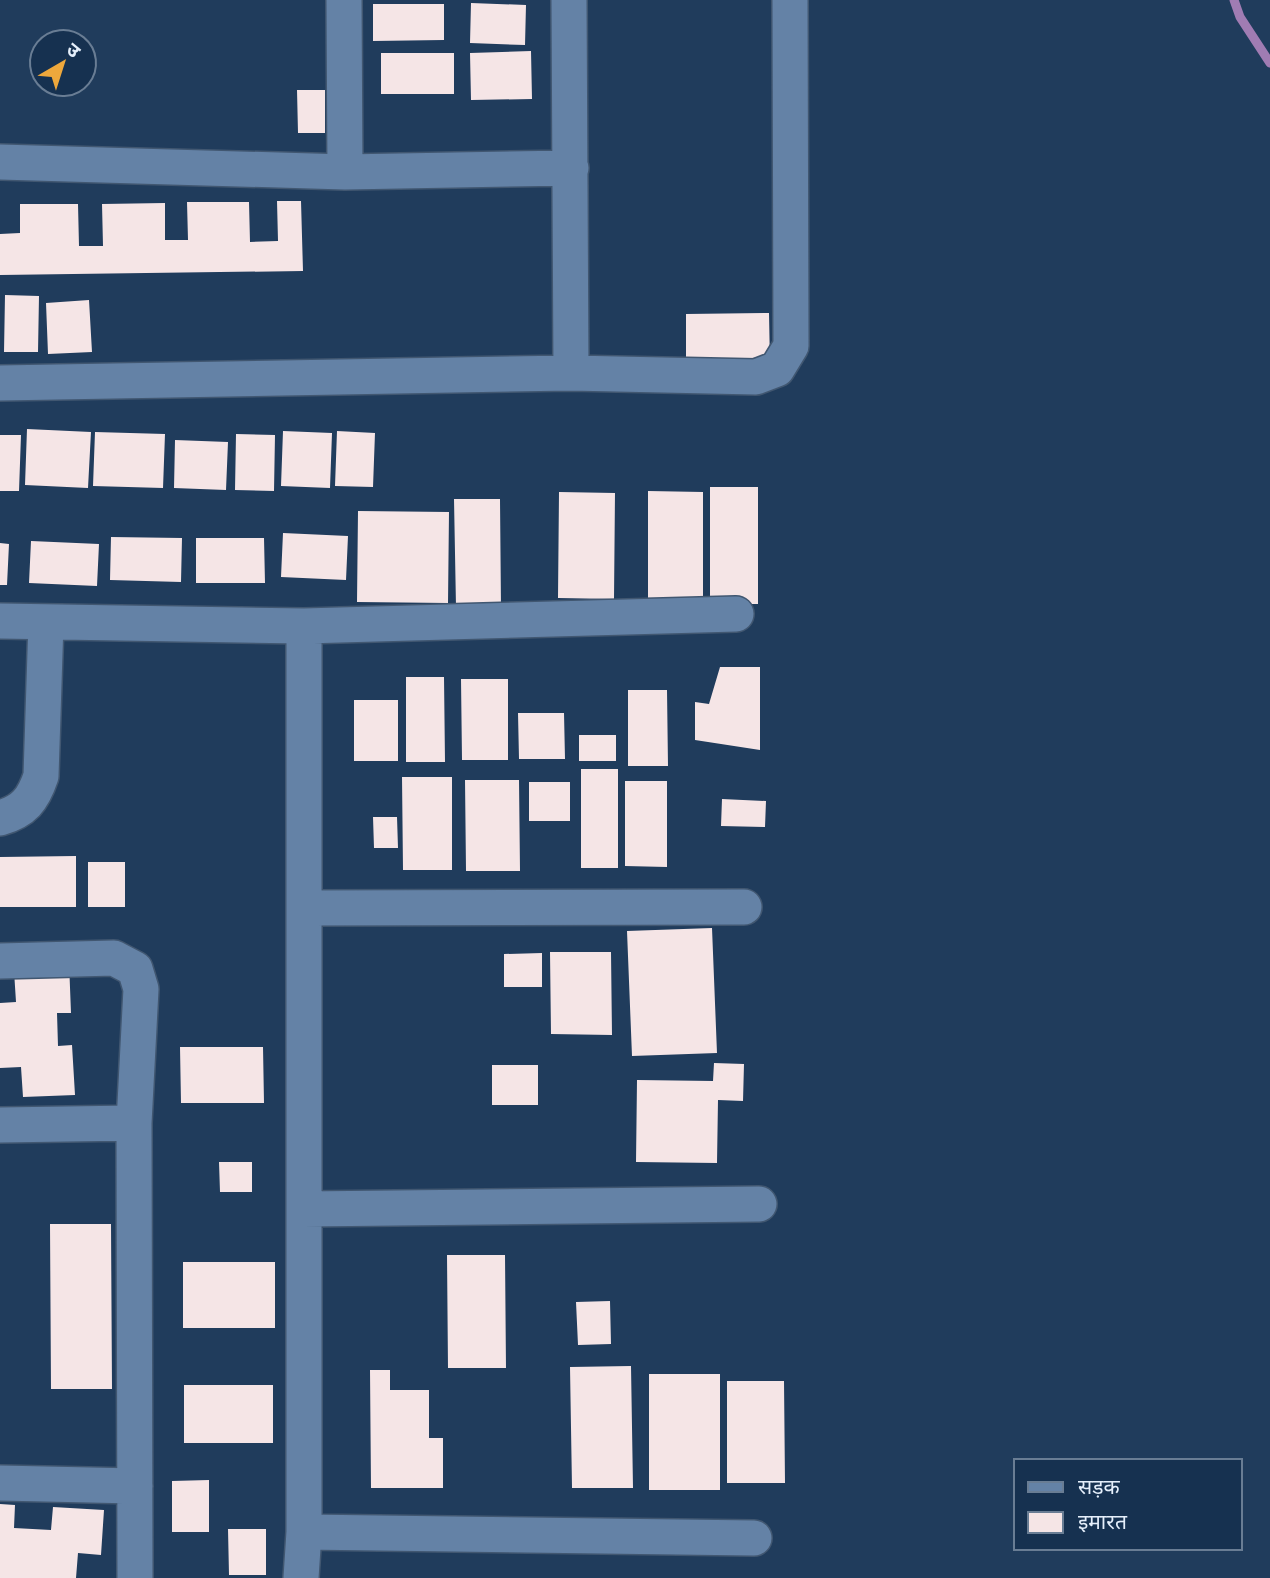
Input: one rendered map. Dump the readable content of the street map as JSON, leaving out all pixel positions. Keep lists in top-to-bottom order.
{
  "legend": ["सड़क", "इमारत"],
  "north": "top right"
}
